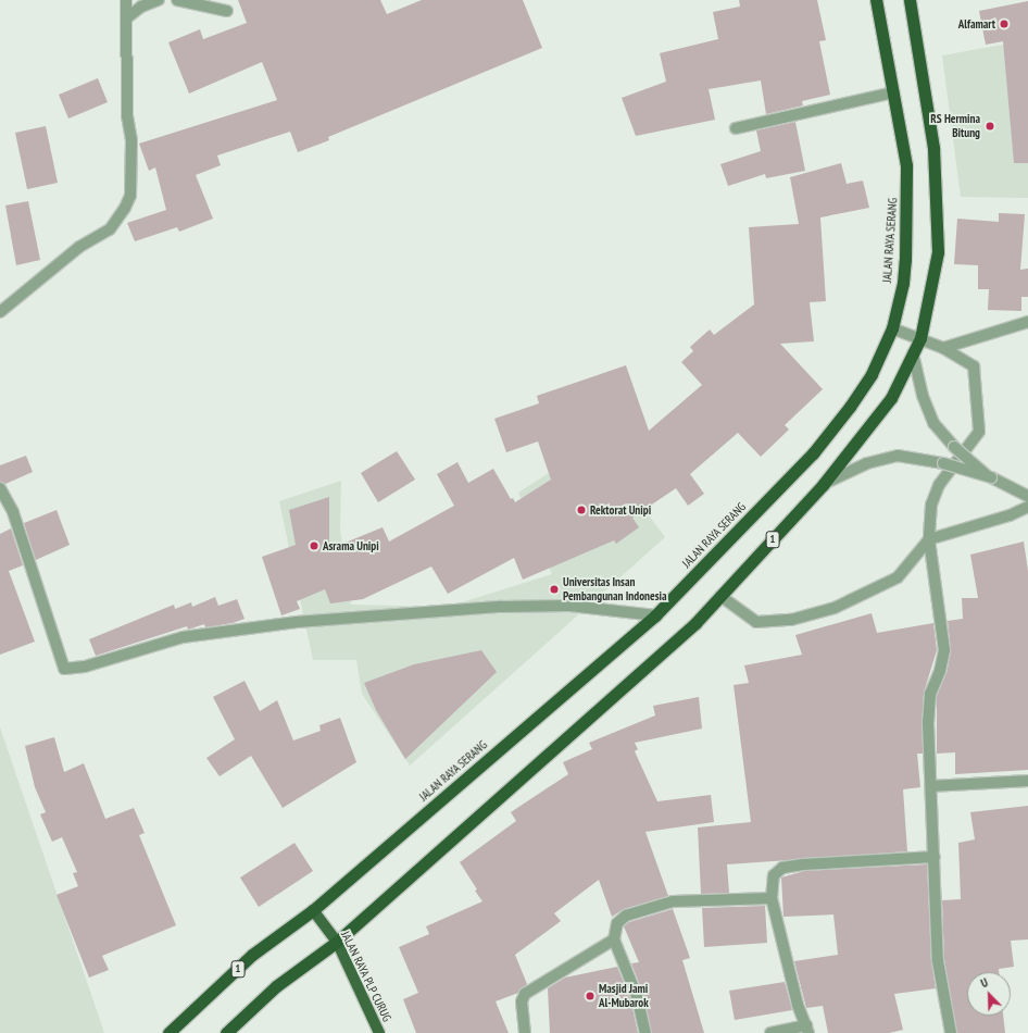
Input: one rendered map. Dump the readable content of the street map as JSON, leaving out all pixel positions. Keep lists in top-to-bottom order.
{
  "streets": {
    "highway": ["JALAN RAYA SERANG", "1"],
    "main road": ["JALAN RAYA PLP CURUG"]
  },
  "crossings": [
    ["JALAN RAYA SERANG", "JALAN RAYA PLP CURUG"],
    ["1", "JALAN RAYA PLP CURUG"]
  ],
  "places": [
    "Alfamart",
    "RS Hermina Bitung",
    "Rektorat Unipi",
    "Asrama Unipi",
    "Universitas Insan Pembangunan Indonesia",
    "Masjid Jami Al-Mubarok"
  ],
  "north": "top left"
}
